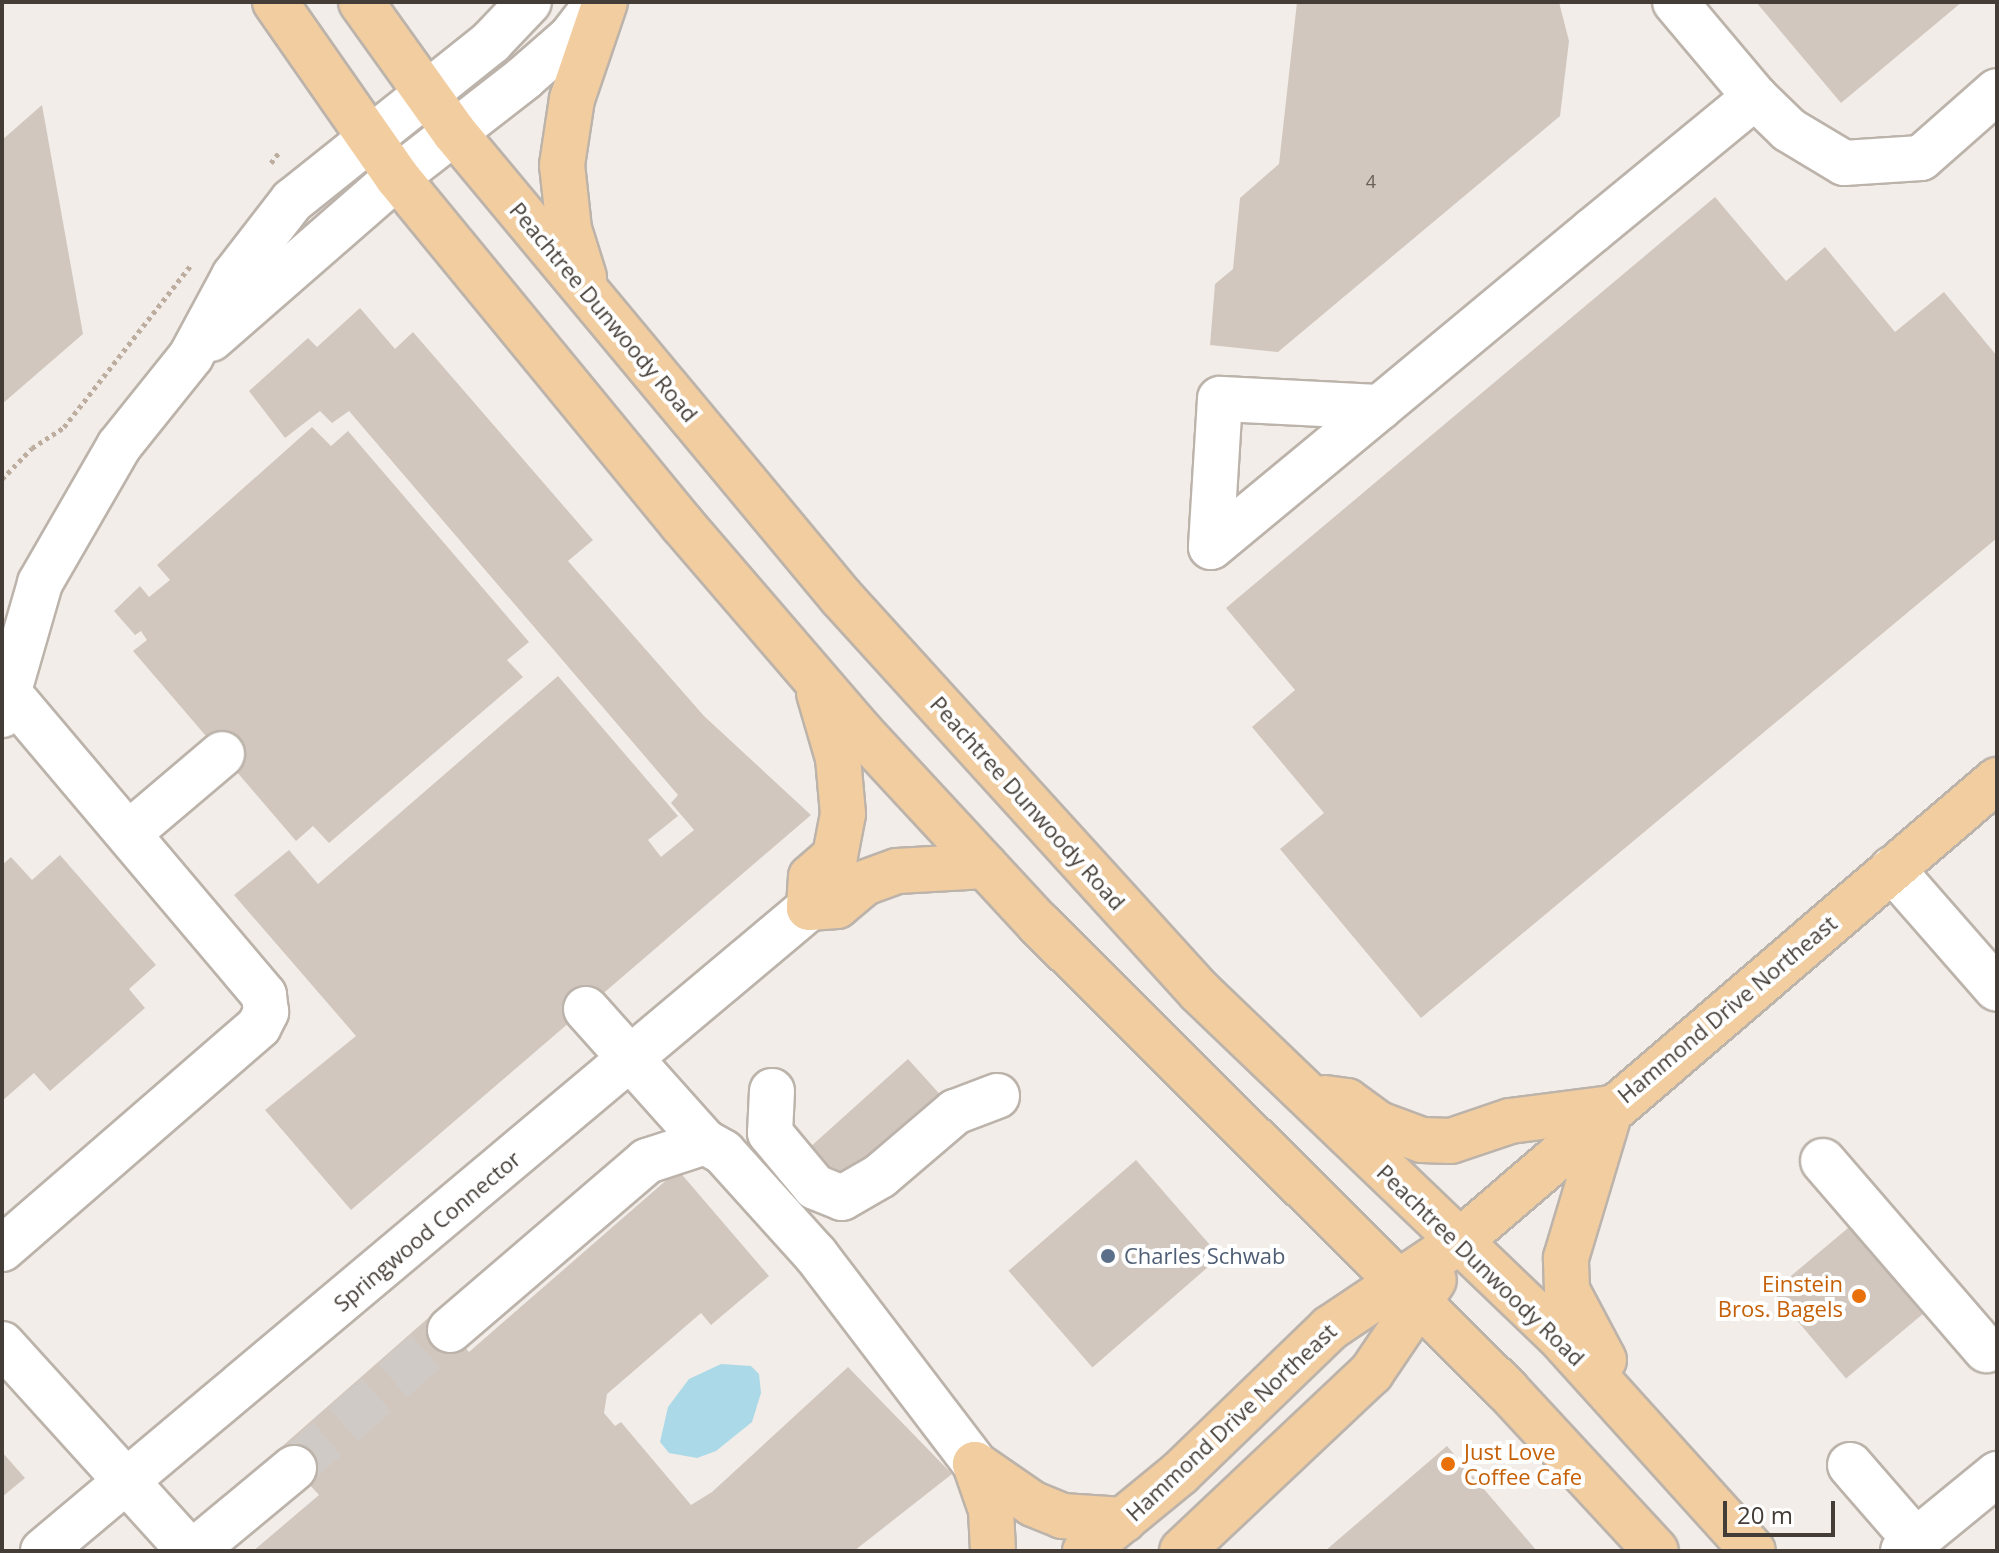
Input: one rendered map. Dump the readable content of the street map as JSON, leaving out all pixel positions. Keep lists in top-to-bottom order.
{
  "streets": {
    "main road": ["Peachtree Dunwoody Road", "Hammond Drive Northeast"],
    "street": ["Springwood Connector"]
  },
  "crossings": [
    ["Peachtree Dunwoody Road", "Hammond Drive Northeast"]
  ],
  "places": ["Charles Schwab", "Einstein Bros. Bagels", "Just Love Coffee Cafe"],
  "house_numbers": ["4"],
  "scale_bar": "20 m"
}
